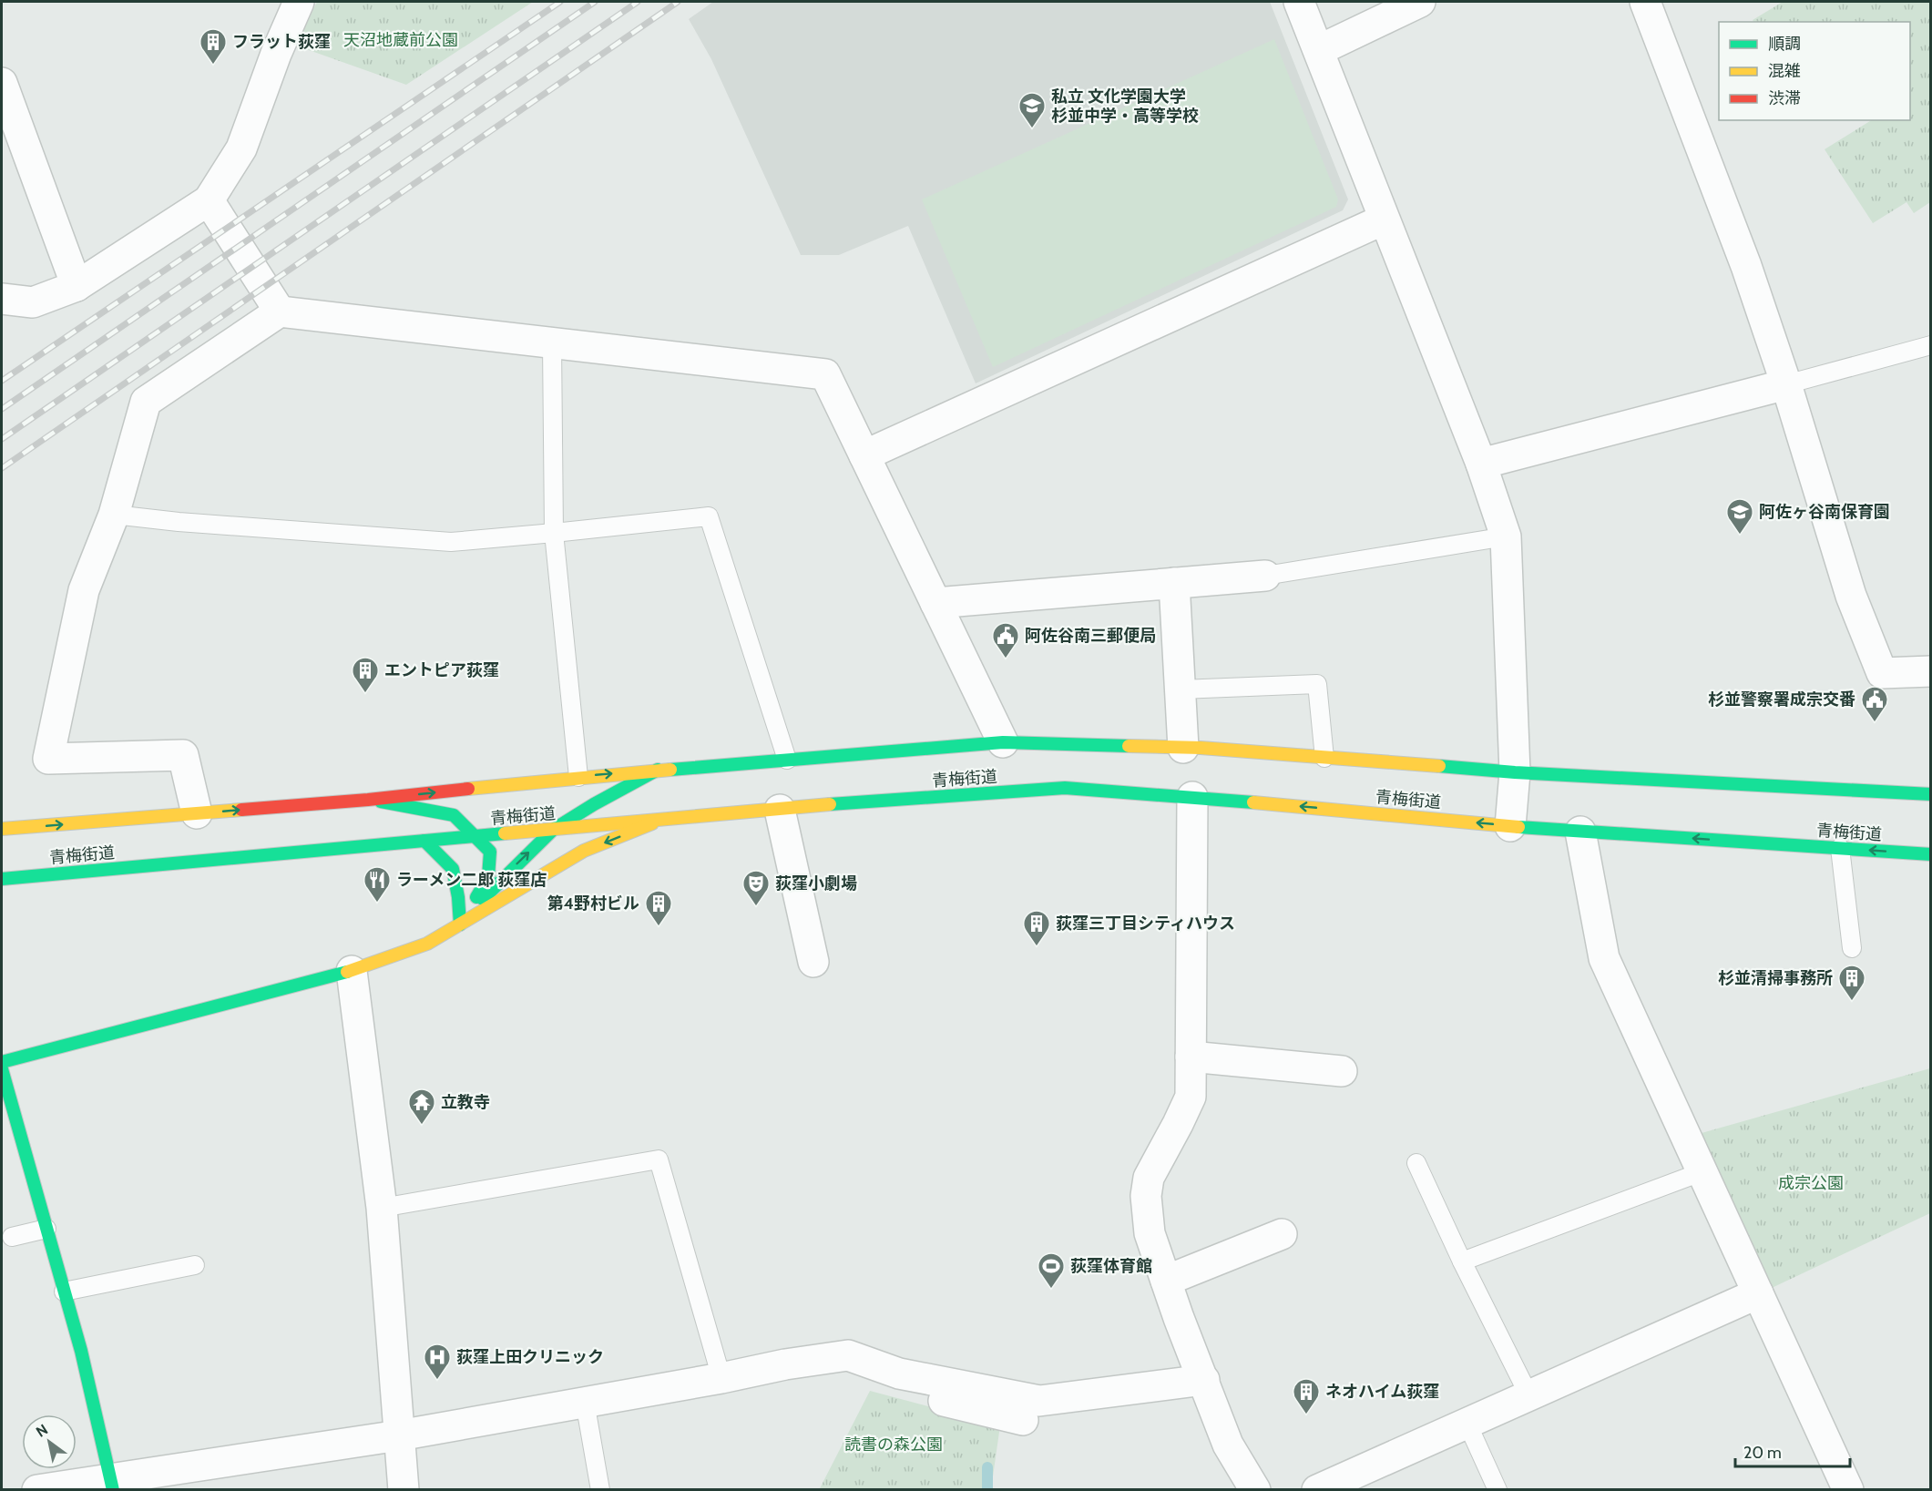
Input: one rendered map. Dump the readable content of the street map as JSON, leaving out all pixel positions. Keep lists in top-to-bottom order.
{
  "streets": {
    "main road": ["青梅街道"]
  },
  "parks": ["天沼地蔵前公園", "成宗公園", "読書の森公園"],
  "places": {
    "building": [
      "フラット荻窪",
      "エントピア荻窪",
      "第4野村ビル",
      "荻窪三丁目シティハウス",
      "杉並清掃事務所",
      "ネオハイム荻窪"
    ],
    "school or university": ["私立 文化学園大学 杉並中学・高等学校", "阿佐ヶ谷南保育園"],
    "public building": ["阿佐谷南三郵便局", "杉並警察署成宗交番"],
    "restaurant": ["ラーメン二郎 荻窪店"],
    "theatre": ["荻窪小劇場"],
    "temple": ["立教寺"],
    "sports": ["荻窪体育館"],
    "hospital": ["荻窪上田クリニック"]
  },
  "legend": ["順調", "混雑", "渋滞"],
  "scale_bar": "20 m",
  "north": "top left"
}
